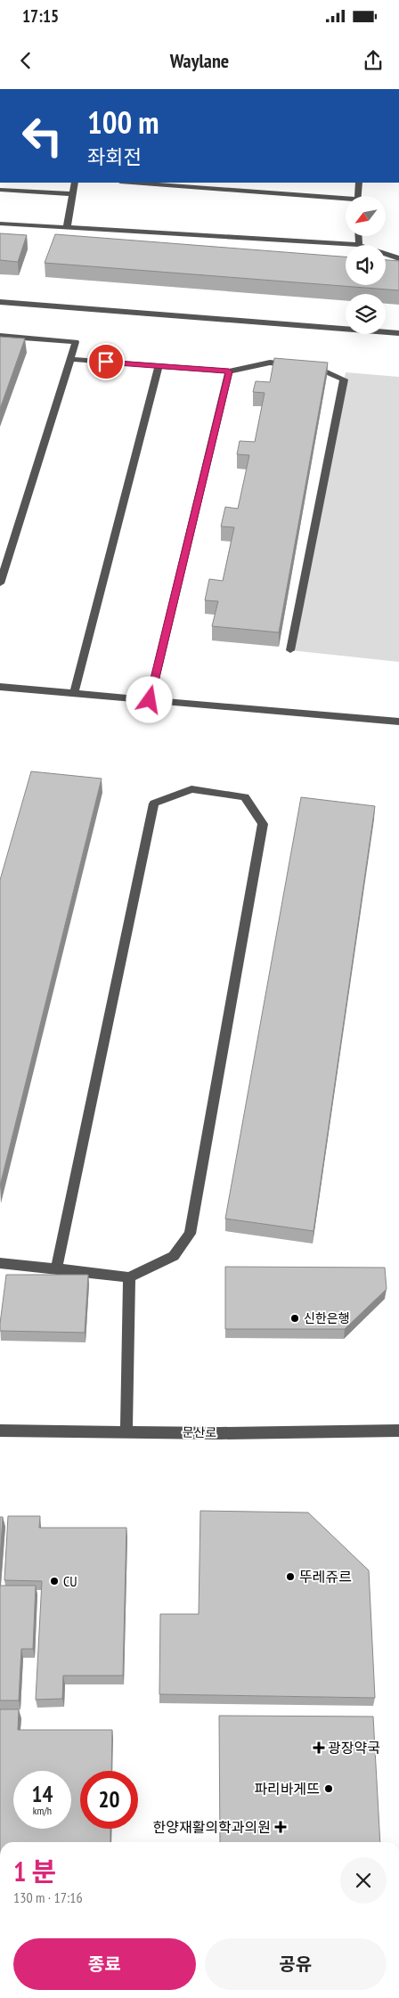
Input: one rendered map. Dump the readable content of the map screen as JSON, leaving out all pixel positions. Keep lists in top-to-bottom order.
{
  "streets": {
    "street": ["문산로"]
  },
  "places": {
    "other": [
      "신한은행",
      "뚜레쥬르",
      "CU",
      "파리바게뜨"
    ],
    "health": ["광장약국", "한양재활의학과의원"]
  },
  "north": "bottom left",
  "page": {
    "status": "17:15",
    "header": "Waylane",
    "turn": ["100 m", "좌회전"],
    "speed": "14 km/h",
    "limit": "20",
    "heading": ["1 분", "130 m · 17:16"],
    "buttons": ["종료", "공유"]
  }
}
